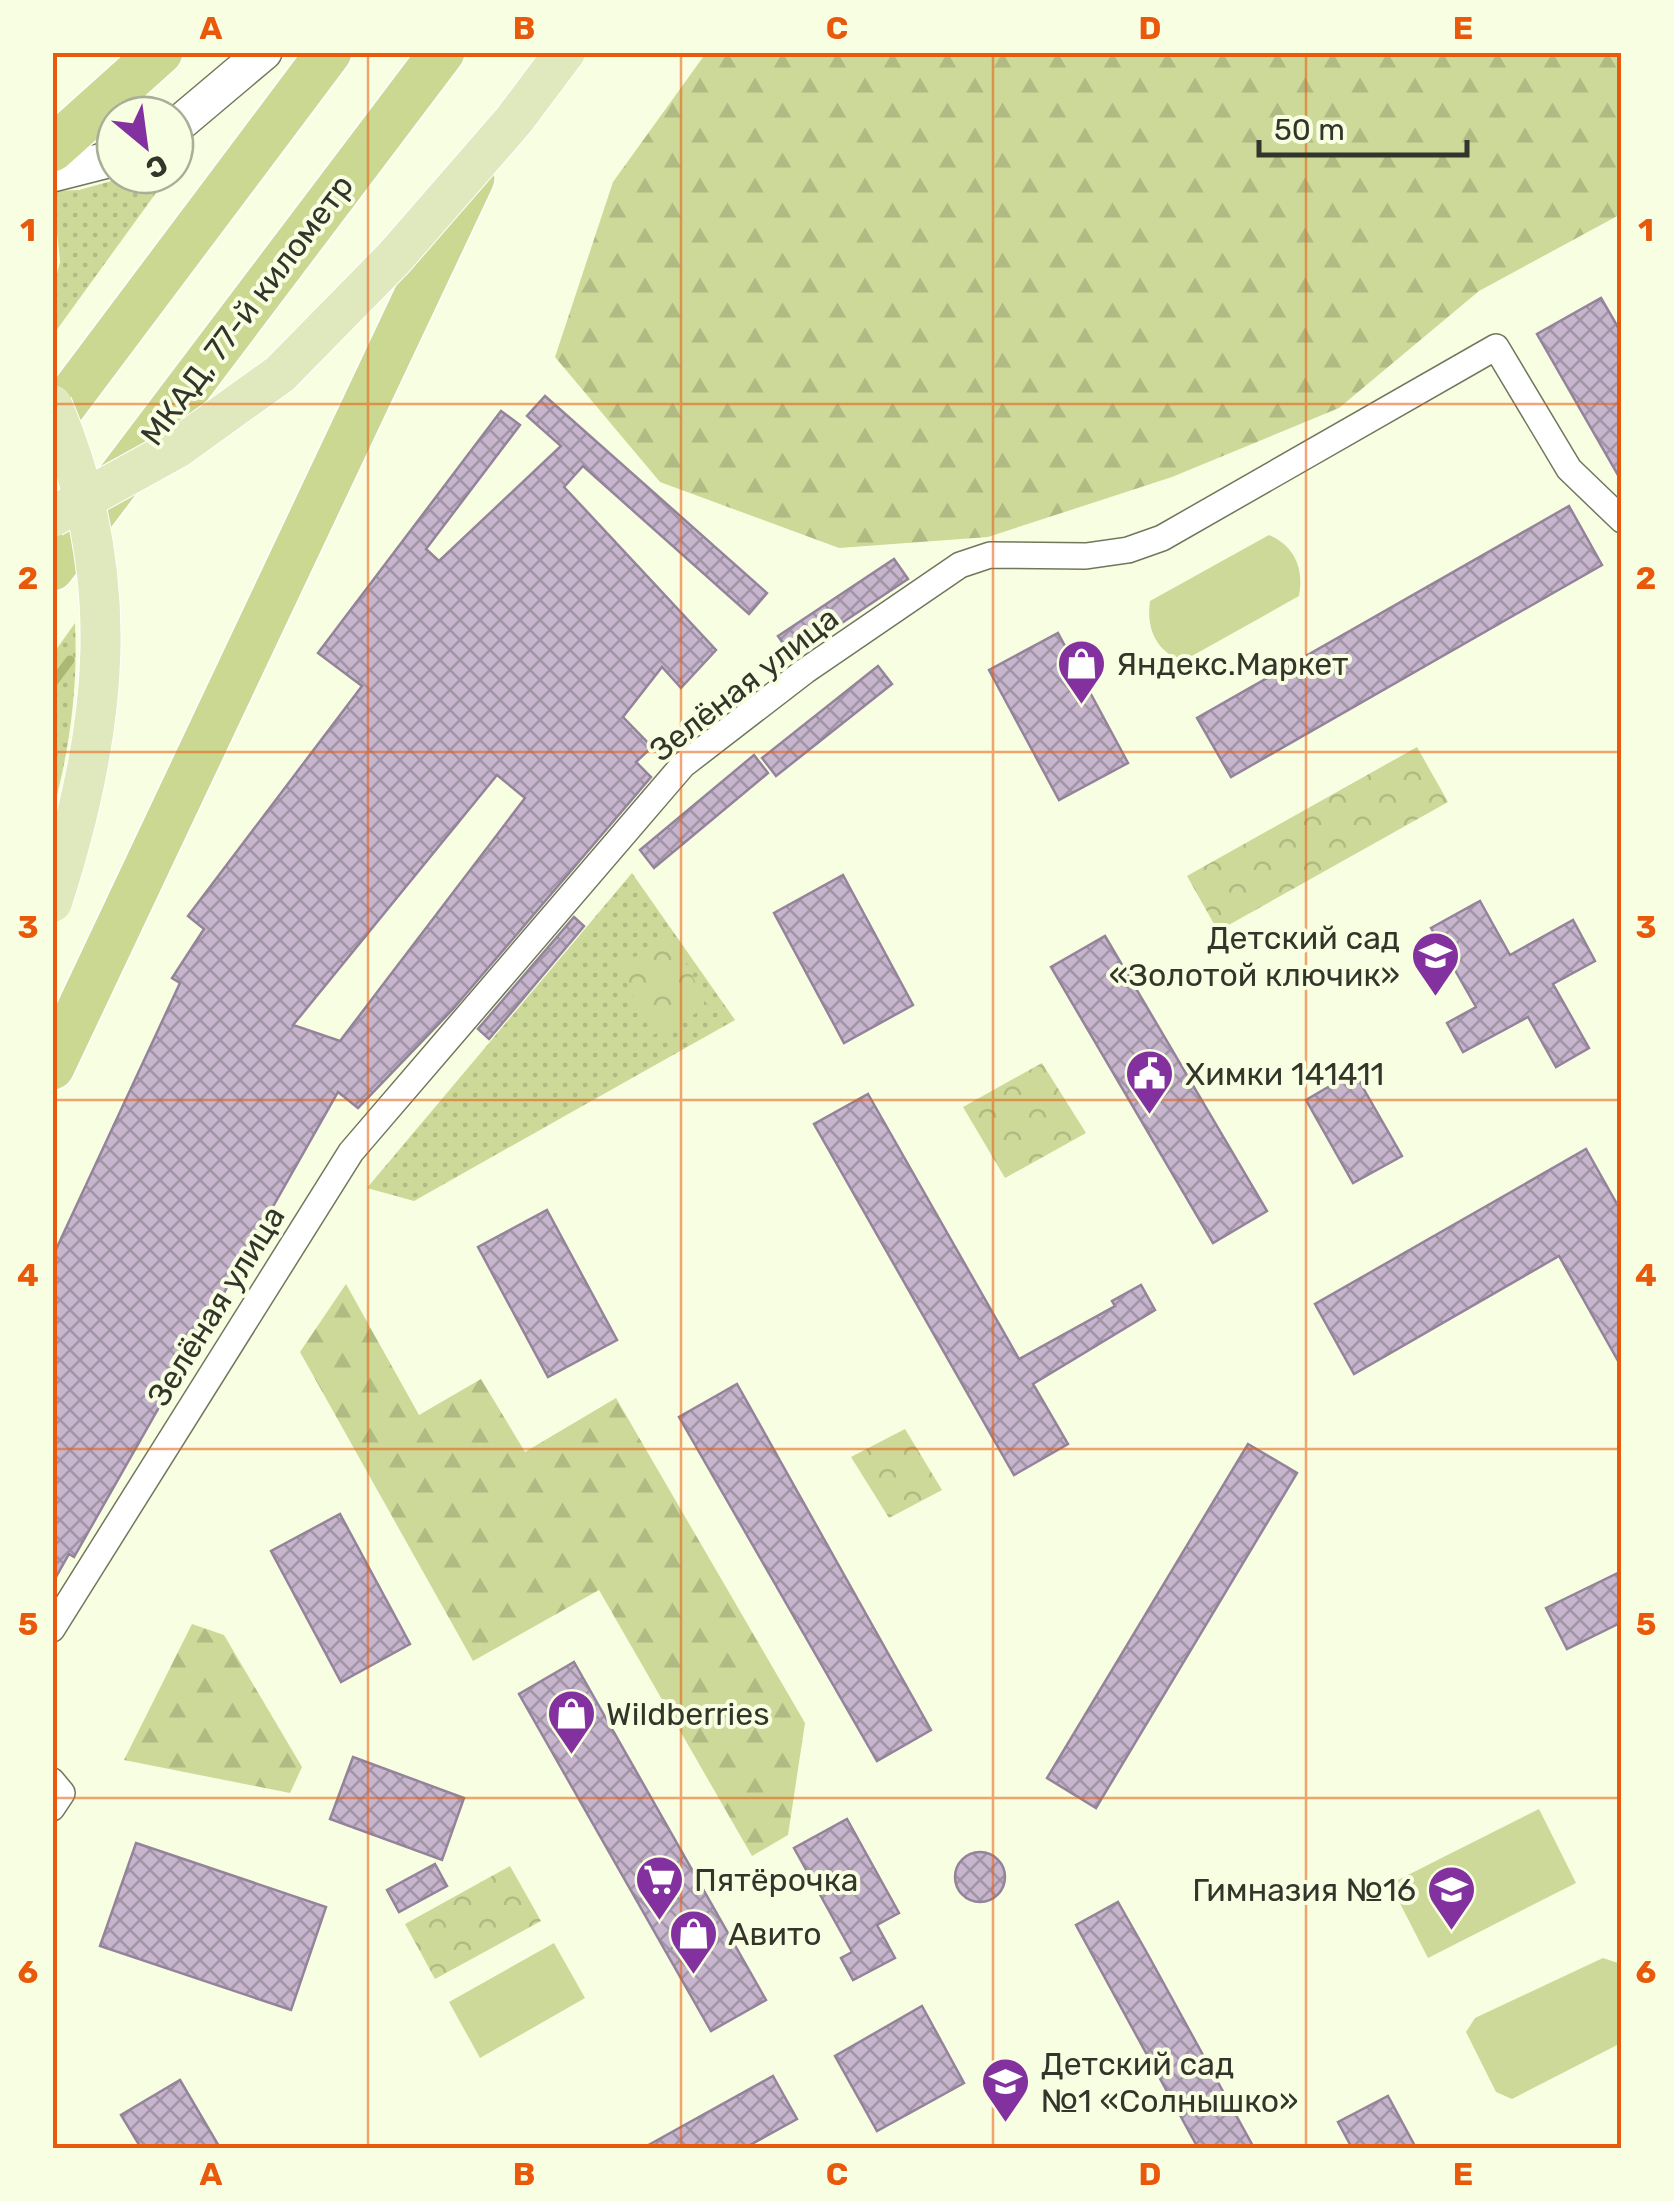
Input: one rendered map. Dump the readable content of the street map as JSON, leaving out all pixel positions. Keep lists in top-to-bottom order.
{
  "streets": {
    "highway": ["МКАД, 77-й километр"],
    "street": ["Зелёная улица"]
  },
  "places": {
    "shop": ["Яндекс.Маркет", "Wildberries", "Авито"],
    "school or university": ["Детский сад «Золотой ключик»", "Гимназия №16", "Детский сад №1 «Солнышко»"],
    "public building": ["Химки 141411"],
    "supermarket": ["Пятёрочка"]
  },
  "scale_bar": "50 m",
  "north": "bottom right",
  "grid": {
    "columns": [
      "A",
      "B",
      "C",
      "D",
      "E"
    ],
    "rows": [
      "1",
      "2",
      "3",
      "4",
      "5",
      "6"
    ]
  }
}
